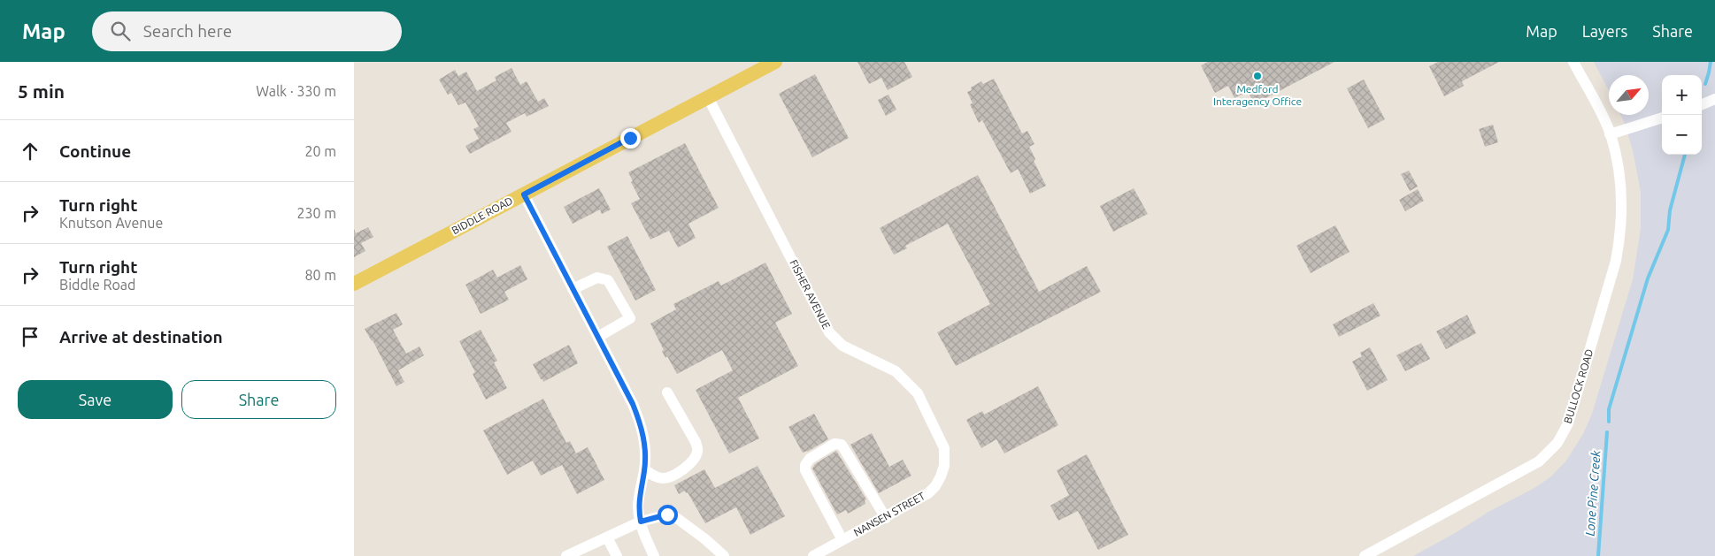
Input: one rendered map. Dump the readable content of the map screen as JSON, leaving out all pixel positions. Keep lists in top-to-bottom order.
{
  "streets": {
    "main road": ["BIDDLE ROAD"],
    "street": ["FISHER AVENUE", "BULLOCK ROAD", "NANSEN STREET"]
  },
  "crossings": [
    ["BIDDLE ROAD", "FISHER AVENUE"],
    ["FISHER AVENUE", "NANSEN STREET"]
  ],
  "water": ["Lone Pine Creek"],
  "places": ["Medford Interagency Office"],
  "north": "top right",
  "page": {
    "header": "Map",
    "search": "Search here",
    "nav": ["Map", "Layers", "Share"],
    "heading": ["5 min", "Walk · 330 m"],
    "map_buttons": ["+", "−"],
    "list": [
      ["Continue", "20 m"],
      ["Turn right", "Knutson Avenue", "230 m"],
      ["Turn right", "Biddle Road", "80 m"],
      "Arrive at destination"
    ],
    "buttons": ["Save", "Share"]
  }
}
